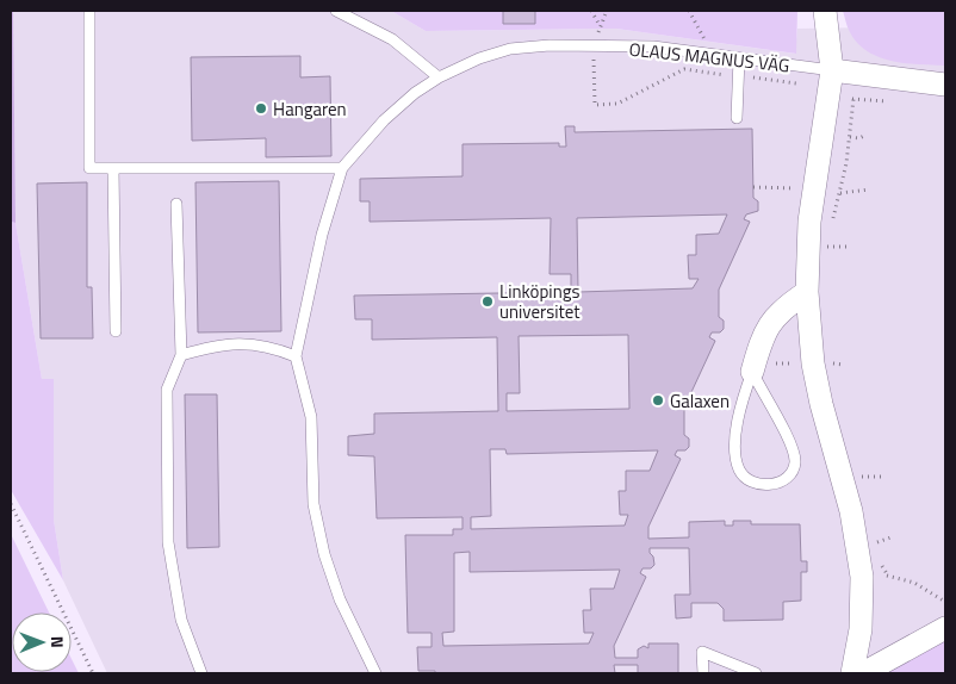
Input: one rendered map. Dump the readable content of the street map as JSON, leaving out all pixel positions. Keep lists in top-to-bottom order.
{
  "streets": {
    "street": ["OLAUS MAGNUS VÄG"]
  },
  "places": ["Hangaren", "Linköpings universitet", "Galaxen"],
  "north": "right"
}
